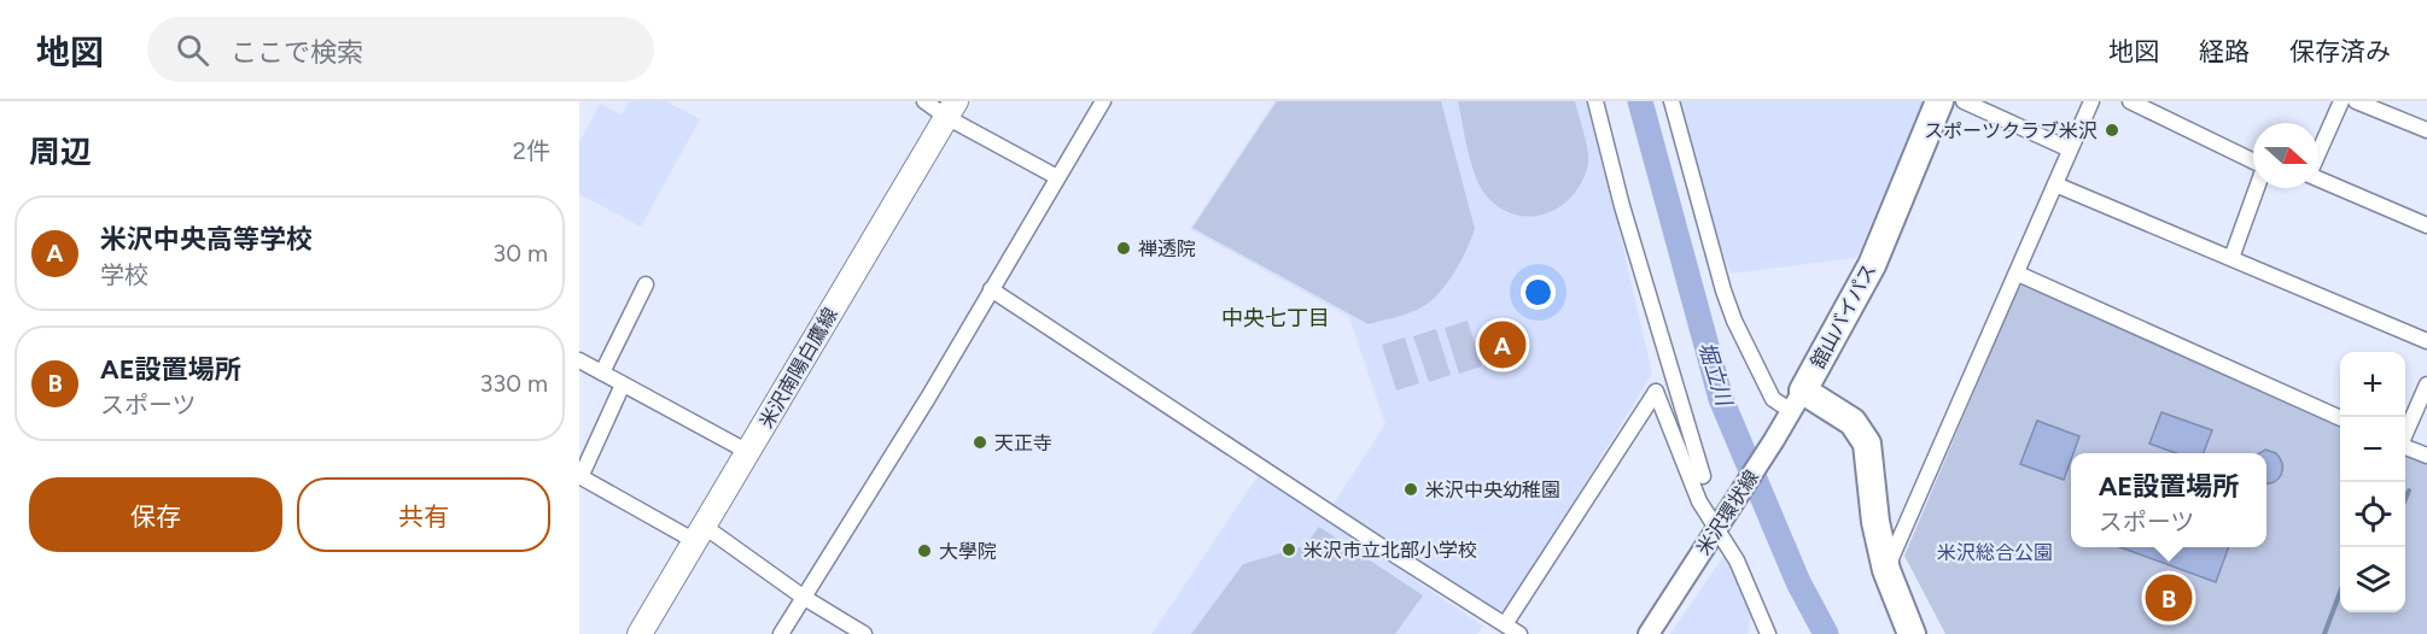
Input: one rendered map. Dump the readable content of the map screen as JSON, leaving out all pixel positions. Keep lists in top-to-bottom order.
{
  "streets": {
    "highway": ["舘山バイパス"],
    "main road": ["米沢南陽白鷹線", "米沢環状線"]
  },
  "crossings": [
    ["舘山バイパス", "米沢環状線"]
  ],
  "districts": ["中央七丁目"],
  "water": ["堀立川"],
  "parks": ["米沢総合公園"],
  "places": [
    "スポーツクラブ米沢",
    "禅透院",
    "天正寺",
    "米沢中央幼稚園",
    "米沢市立北部小学校",
    "大學院"
  ],
  "north": "right",
  "page": {
    "header": "地図",
    "search": "ここで検索",
    "nav": ["地図", "経路", "保存済み"],
    "heading": ["周辺", "2件"],
    "list": [
      {
        "mark": "A",
        "name": "米沢中央高等学校",
        "note": "学校",
        "value": "30 m"
      },
      {
        "mark": "B",
        "name": "AE設置場所",
        "note": "スポーツ",
        "value": "330 m"
      }
    ],
    "pins": ["A", "B"],
    "map_buttons": ["+", "−"],
    "popup": ["AE設置場所", "スポーツ"],
    "buttons": ["保存", "共有"]
  }
}
